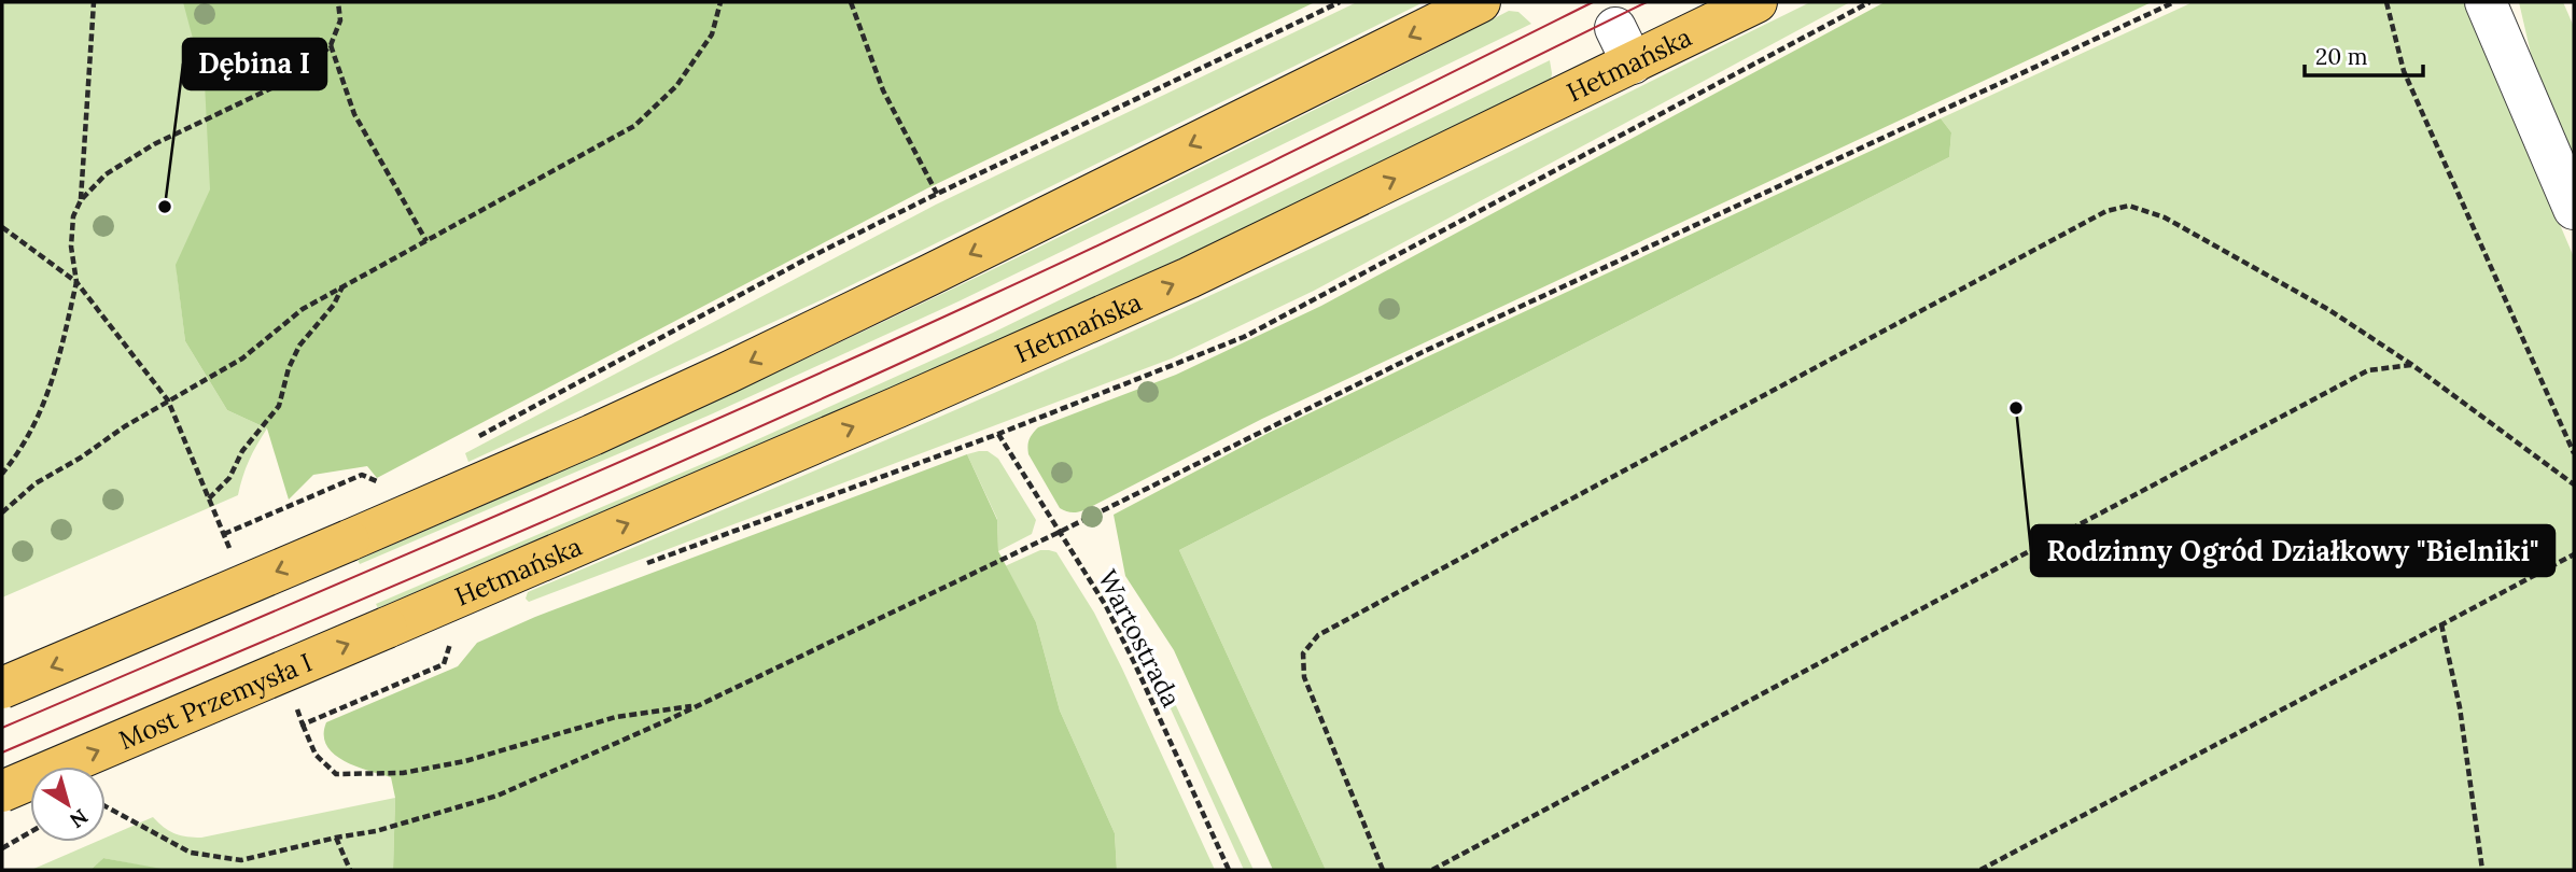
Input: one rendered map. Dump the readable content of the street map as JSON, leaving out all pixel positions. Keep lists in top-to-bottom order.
{
  "streets": {
    "main road": ["Hetmańska", "Most Przemysła I"],
    "path": ["Wartostrada"]
  },
  "crossings": [
    ["Hetmańska", "Most Przemysła I"]
  ],
  "places": ["Dębina I", "Rodzinny Ogród Działkowy \"Bielniki\""],
  "scale_bar": "20 m",
  "north": "bottom right"
}
